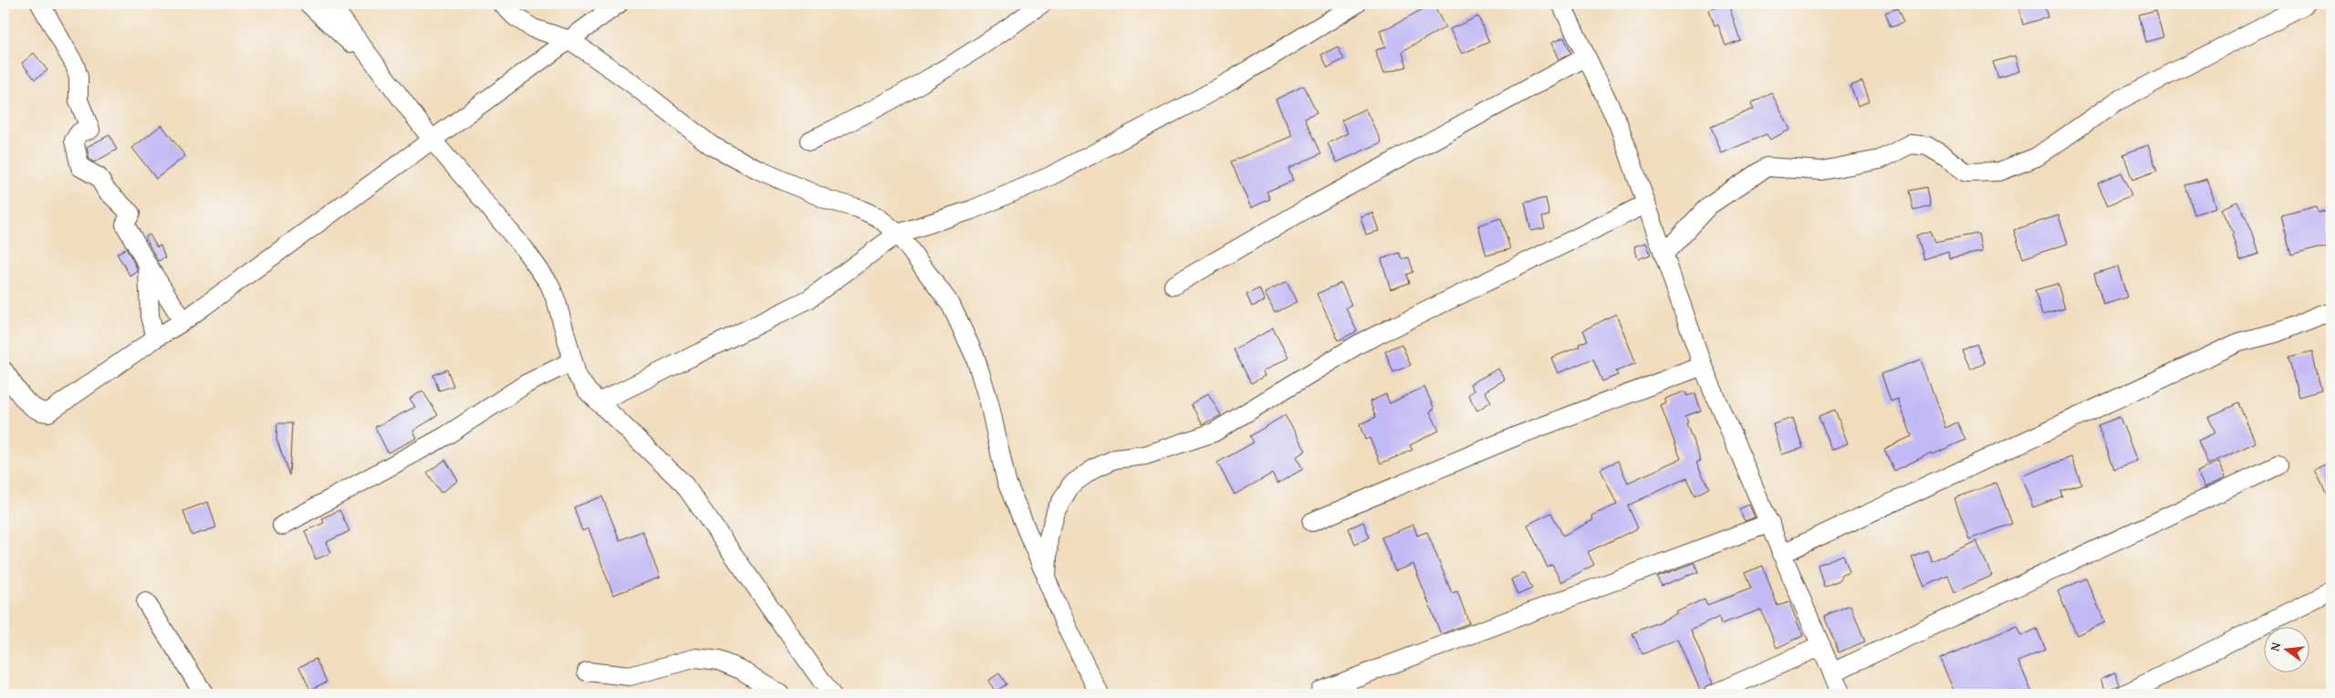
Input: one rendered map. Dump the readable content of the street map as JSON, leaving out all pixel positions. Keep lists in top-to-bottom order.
{
  "north": "left"
}
